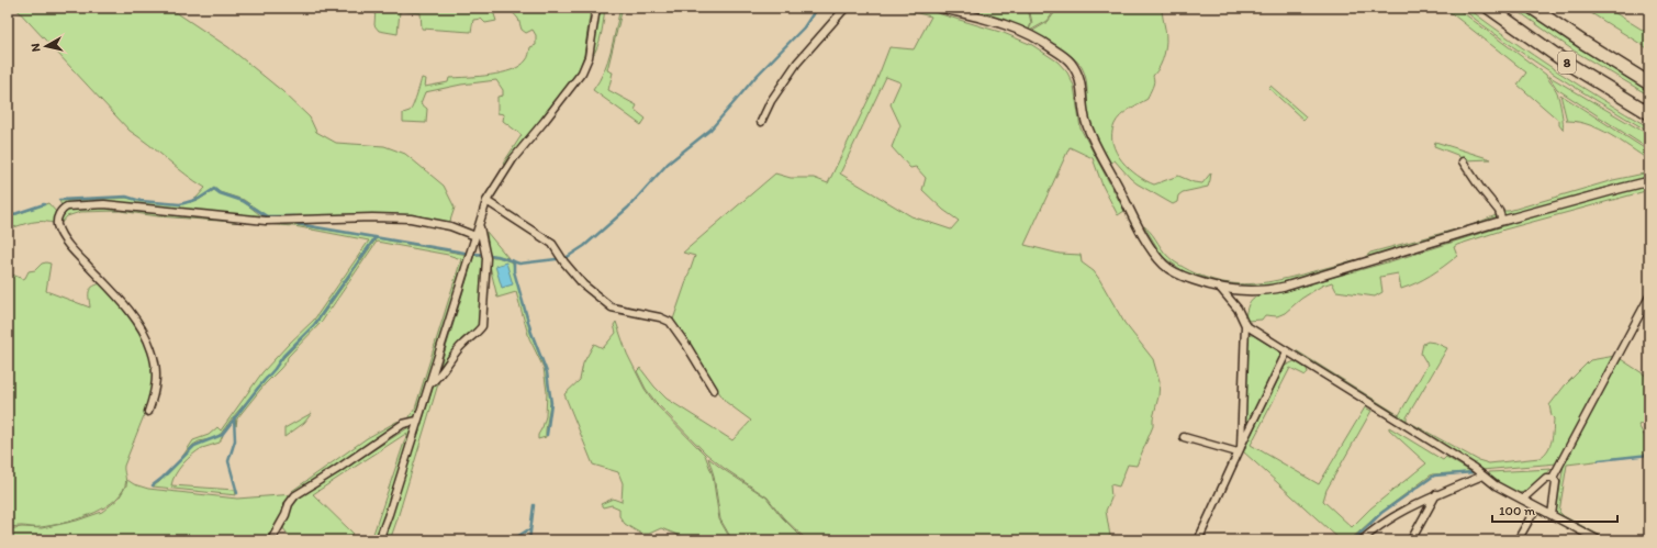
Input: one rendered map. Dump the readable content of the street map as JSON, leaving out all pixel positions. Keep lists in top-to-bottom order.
{
  "streets": {
    "highway": ["8"]
  },
  "scale_bar": "100 m",
  "north": "left"
}
